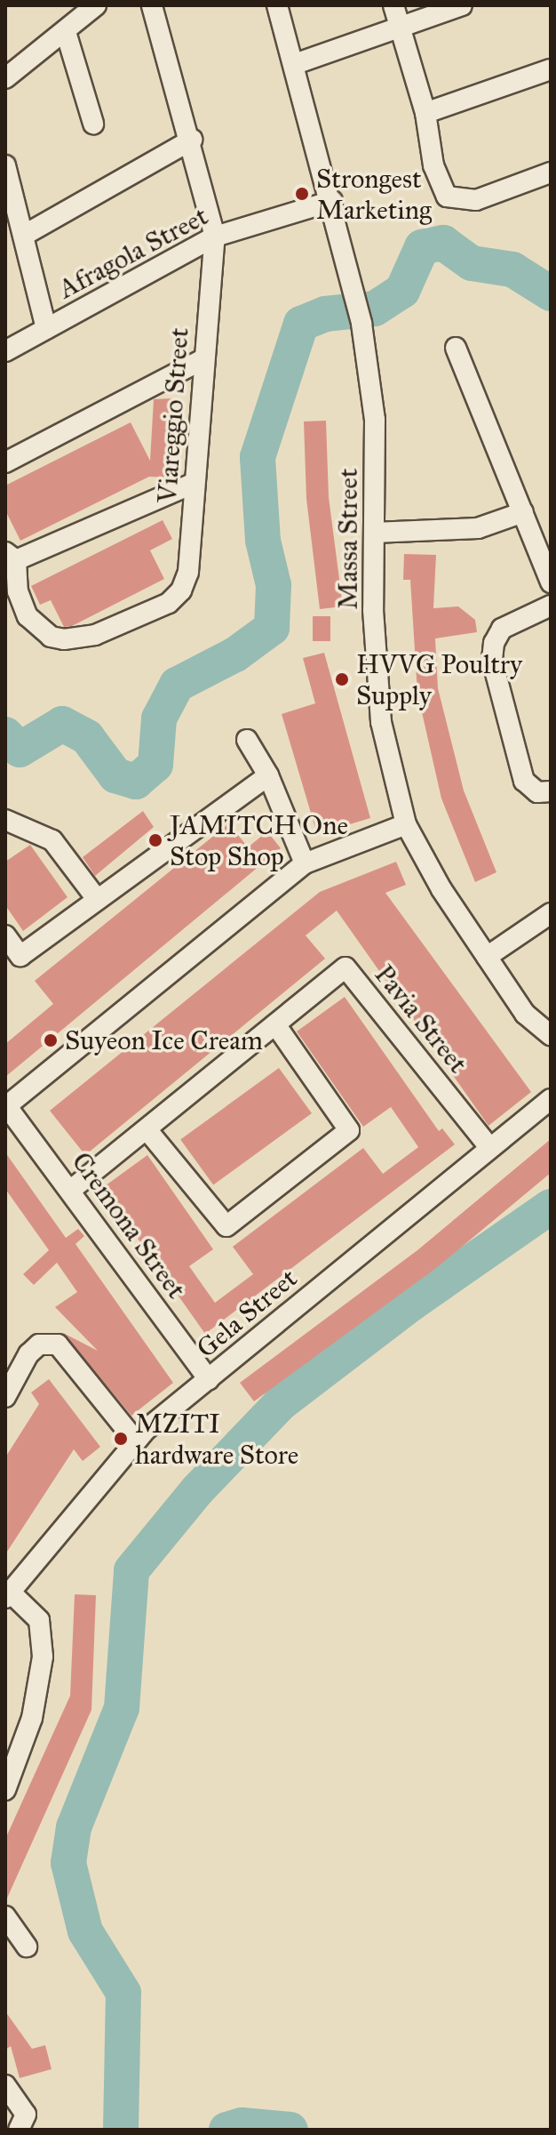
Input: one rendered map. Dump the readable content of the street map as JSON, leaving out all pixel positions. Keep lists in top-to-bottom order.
{
  "streets": {
    "street": [
      "Afragola Street",
      "Viareggio Street",
      "Massa Street",
      "Pavia Street",
      "Cremona Street",
      "Gela Street"
    ]
  },
  "crossings": [
    ["Afragola Street", "Viareggio Street"],
    ["Afragola Street", "Massa Street"],
    ["Pavia Street", "Cremona Street"],
    ["Pavia Street", "Gela Street"],
    ["Cremona Street", "Gela Street"]
  ],
  "places": [
    "Strongest Marketing",
    "HVVG Poultry Supply",
    "JAMITCH One Stop Shop",
    "Suyeon Ice Cream",
    "MZITI hardware Store"
  ]
}
